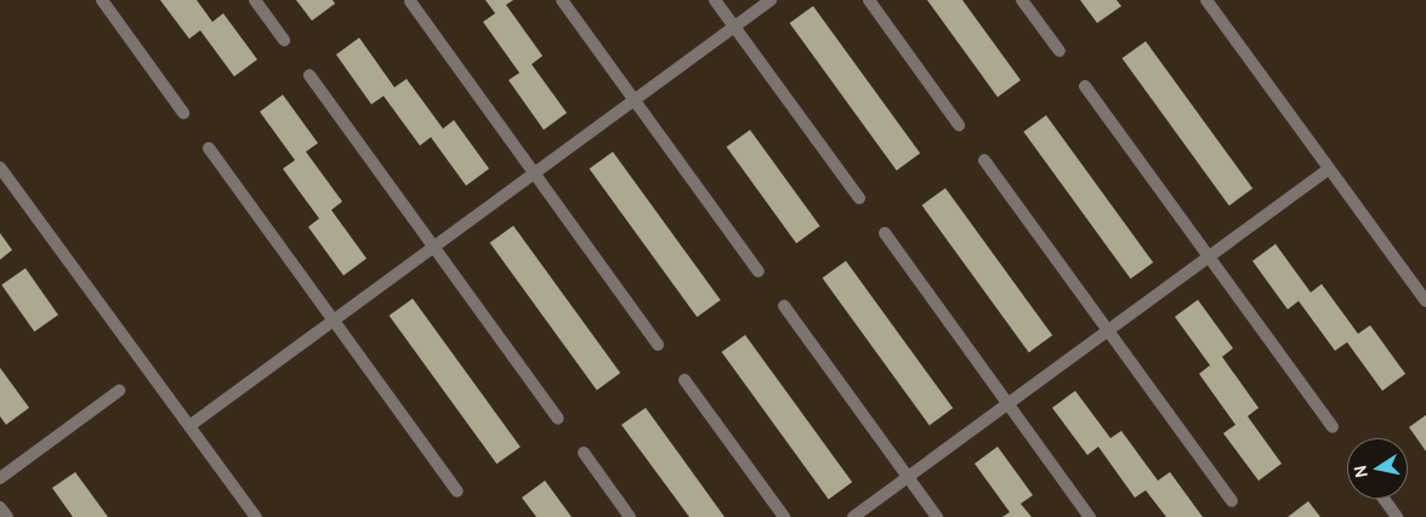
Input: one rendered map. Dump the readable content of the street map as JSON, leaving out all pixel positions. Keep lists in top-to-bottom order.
{
  "north": "left"
}
